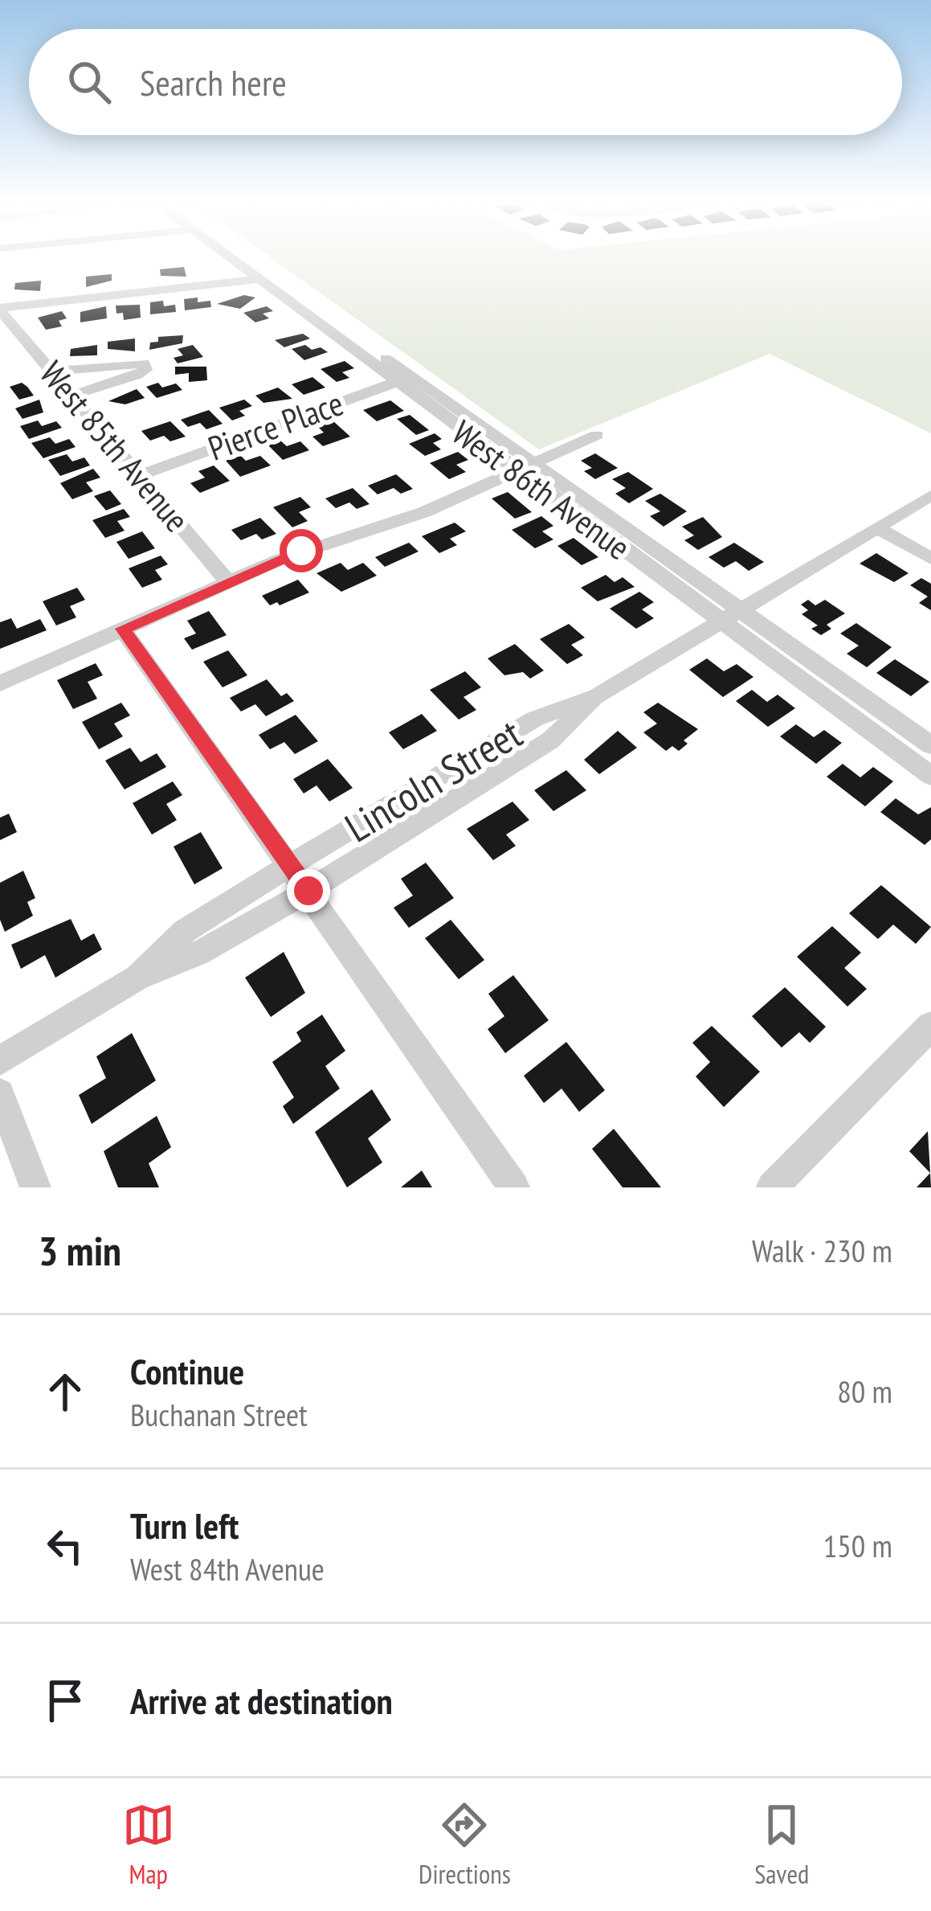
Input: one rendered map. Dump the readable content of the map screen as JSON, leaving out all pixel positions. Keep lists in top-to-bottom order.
{
  "streets": {
    "street": [
      "Pierce Place",
      "West 85th Avenue",
      "West 86th Avenue",
      "Lincoln Street"
    ]
  },
  "crossings": [
    ["Pierce Place", "West 85th Avenue"],
    ["Pierce Place", "West 86th Avenue"],
    ["West 86th Avenue", "Lincoln Street"]
  ],
  "page": {
    "search": "Search here",
    "heading": ["3 min", "Walk · 230 m"],
    "list": [
      ["Continue", "Buchanan Street", "80 m"],
      ["Turn left", "West 84th Avenue", "150 m"],
      "Arrive at destination"
    ],
    "nav": ["Map", "Directions", "Saved"]
  }
}
